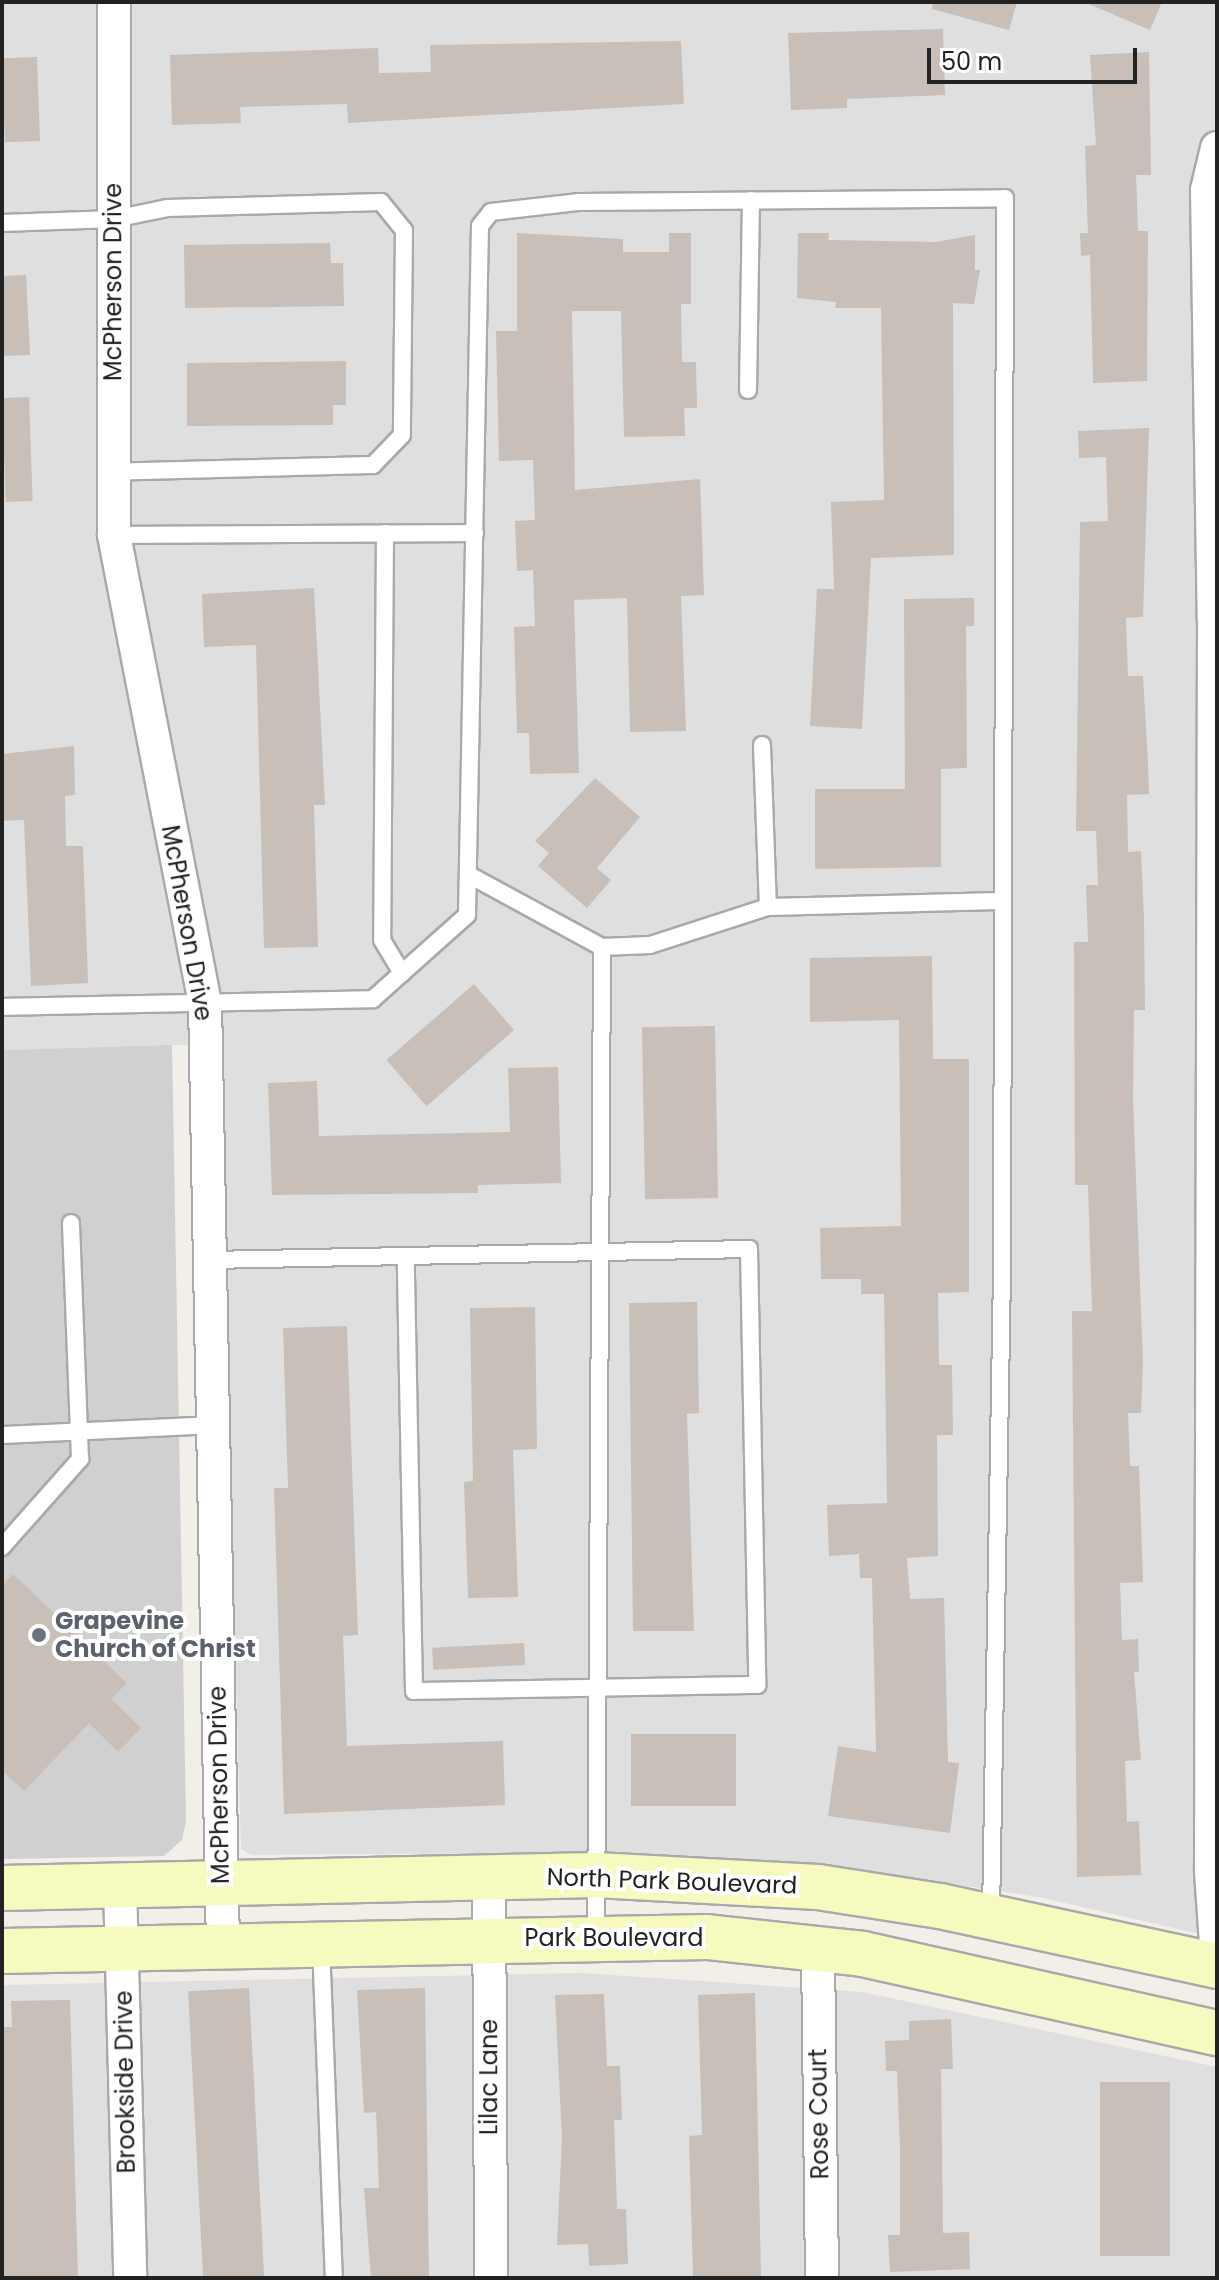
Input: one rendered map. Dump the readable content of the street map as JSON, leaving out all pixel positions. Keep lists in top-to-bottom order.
{
  "streets": {
    "main road": ["North Park Boulevard", "Park Boulevard"],
    "street": [
      "McPherson Drive",
      "Lilac Lane",
      "Brookside Drive",
      "Rose Court"
    ]
  },
  "crossings": [
    ["McPherson Drive", "North Park Boulevard"],
    ["McPherson Drive", "Park Boulevard"],
    ["North Park Boulevard", "Lilac Lane"],
    ["North Park Boulevard", "Brookside Drive"],
    ["Park Boulevard", "Lilac Lane"],
    ["Park Boulevard", "Brookside Drive"],
    ["Park Boulevard", "Rose Court"]
  ],
  "places": ["Grapevine Church of Christ"],
  "scale_bar": "50 m"
}
